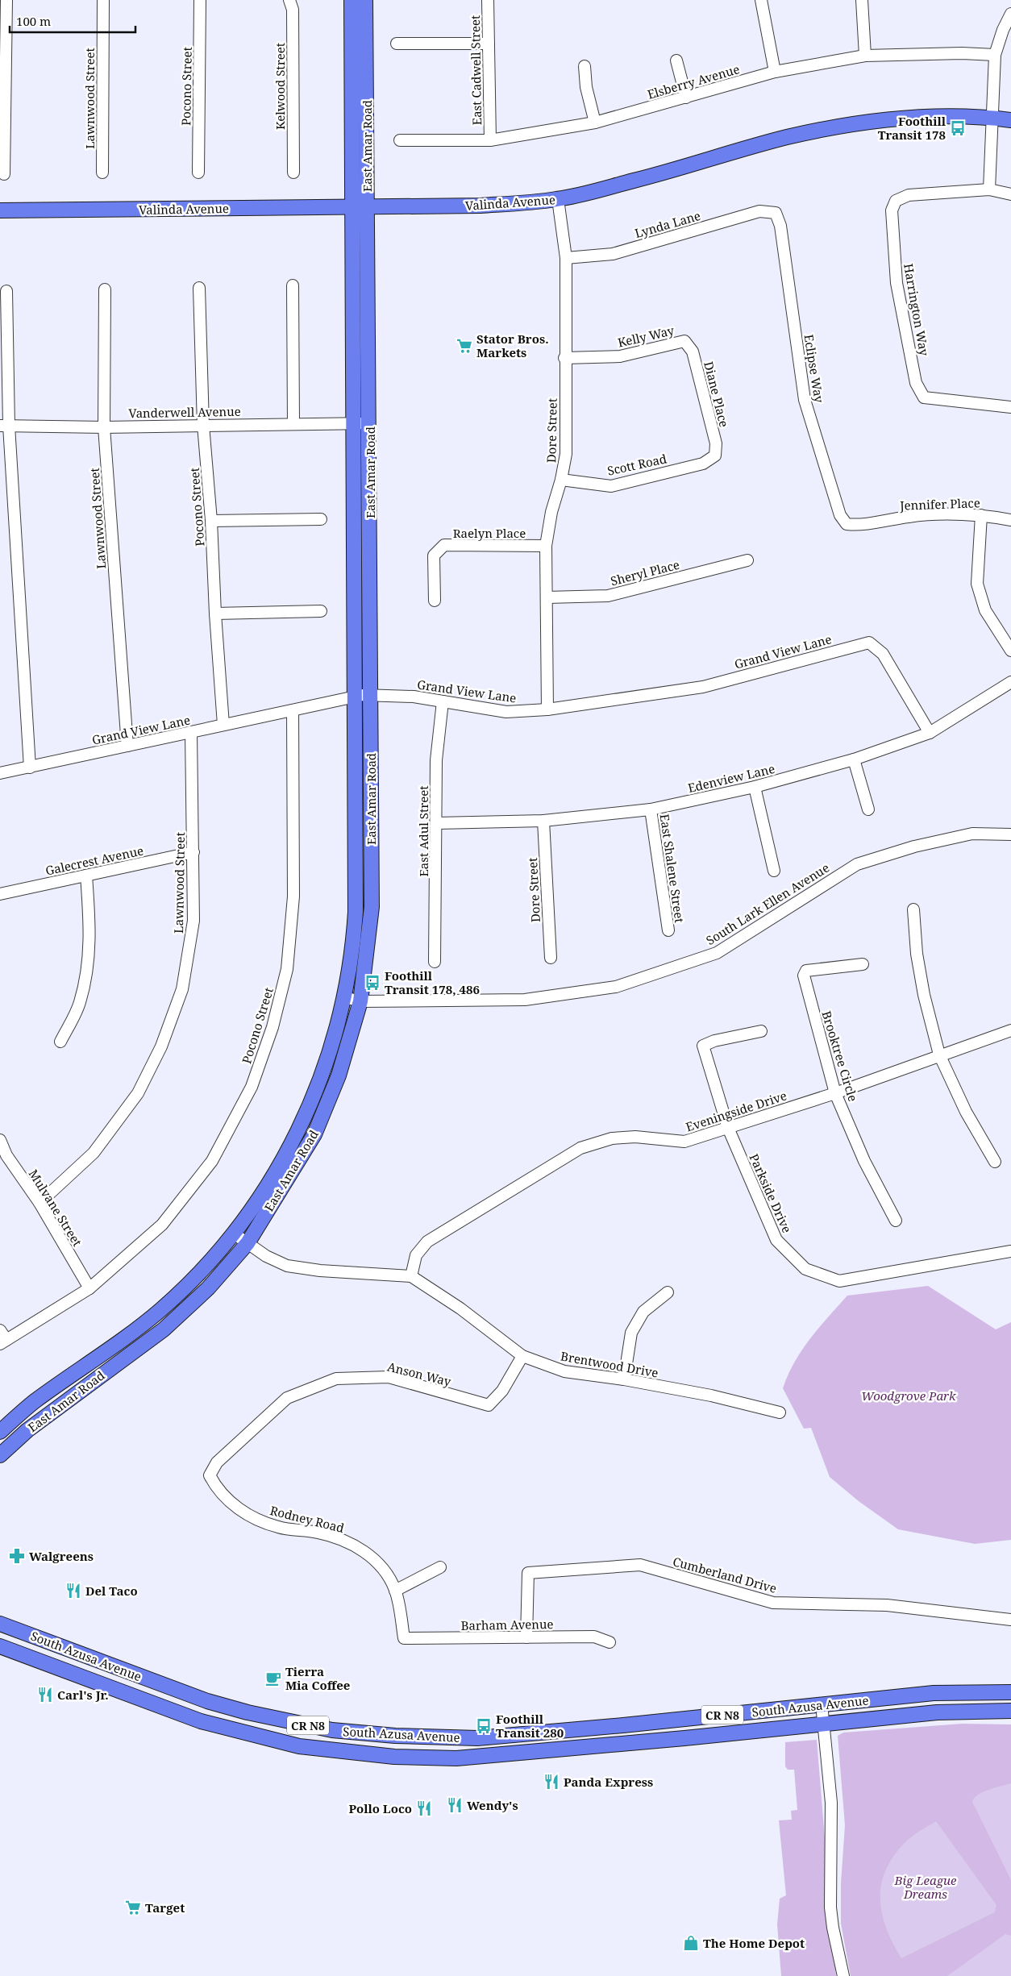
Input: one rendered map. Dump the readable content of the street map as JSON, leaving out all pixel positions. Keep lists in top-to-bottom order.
{
  "streets": {
    "main road": [
      "East Amar Road",
      "Valinda Avenue",
      "South Azusa Avenue",
      "CR N8"
    ],
    "street": [
      "East Cadwell Street",
      "Elsberry Avenue",
      "Pocono Street",
      "Kelwood Street",
      "Lawnwood Street",
      "Lynda Lane",
      "Harrington Way",
      "Kelly Way",
      "Eclipse Way",
      "Diane Place",
      "Vanderwell Avenue",
      "Dore Street",
      "Scott Road",
      "Jennifer Place",
      "Raelyn Place",
      "Sheryl Place",
      "Grand View Lane",
      "Edenview Lane",
      "East Adul Street",
      "Galecrest Avenue",
      "East Shalene Street",
      "South Lark Ellen Avenue",
      "Brooktree Circle",
      "Eveningside Drive",
      "Parkside Drive",
      "Mulvane Street",
      "Brentwood Drive",
      "Anson Way",
      "Rodney Road",
      "Cumberland Drive",
      "Barham Avenue"
    ]
  },
  "crossings": [
    ["East Cadwell Street", "Elsberry Avenue"],
    ["Pocono Street", "Vanderwell Avenue"],
    ["Pocono Street", "Grand View Lane"],
    ["Pocono Street", "Mulvane Street"],
    ["Lawnwood Street", "Vanderwell Avenue"],
    ["Lawnwood Street", "Grand View Lane"],
    ["Lawnwood Street", "Galecrest Avenue"],
    ["Lawnwood Street", "Mulvane Street"],
    ["East Amar Road", "Valinda Avenue"],
    ["East Amar Road", "Vanderwell Avenue"],
    ["East Amar Road", "Grand View Lane"],
    ["East Amar Road", "South Lark Ellen Avenue"],
    ["Valinda Avenue", "Dore Street"],
    ["Lynda Lane", "Eclipse Way"],
    ["Lynda Lane", "Dore Street"],
    ["Kelly Way", "Diane Place"],
    ["Kelly Way", "Dore Street"],
    ["Eclipse Way", "Jennifer Place"],
    ["Diane Place", "Scott Road"],
    ["Dore Street", "Scott Road"],
    ["Dore Street", "Raelyn Place"],
    ["Dore Street", "Sheryl Place"],
    ["Dore Street", "Grand View Lane"],
    ["Dore Street", "Edenview Lane"],
    ["Grand View Lane", "Edenview Lane"],
    ["Grand View Lane", "East Adul Street"],
    ["Edenview Lane", "East Adul Street"],
    ["Edenview Lane", "East Shalene Street"],
    ["Brooktree Circle", "Eveningside Drive"],
    ["Eveningside Drive", "Parkside Drive"],
    ["Eveningside Drive", "Brentwood Drive"],
    ["Brentwood Drive", "Anson Way"],
    ["Anson Way", "Rodney Road"],
    ["Rodney Road", "Barham Avenue"],
    ["Cumberland Drive", "Barham Avenue"]
  ],
  "parks": ["Woodgrove Park", "Big League Dreams"],
  "places": {
    "bus stop": ["Foothill Transit 178", "Foothill Transit 178, 486", "Foothill Transit 280"],
    "supermarket": ["Stator Bros. Markets", "Target"],
    "pharmacy": ["Walgreens"],
    "restaurant": [
      "Del Taco",
      "Carl's Jr.",
      "Panda Express",
      "Wendy's",
      "Pollo Loco"
    ],
    "cafe": ["Tierra Mia Coffee"],
    "shop": ["The Home Depot"]
  },
  "scale_bar": "100 m"
}
